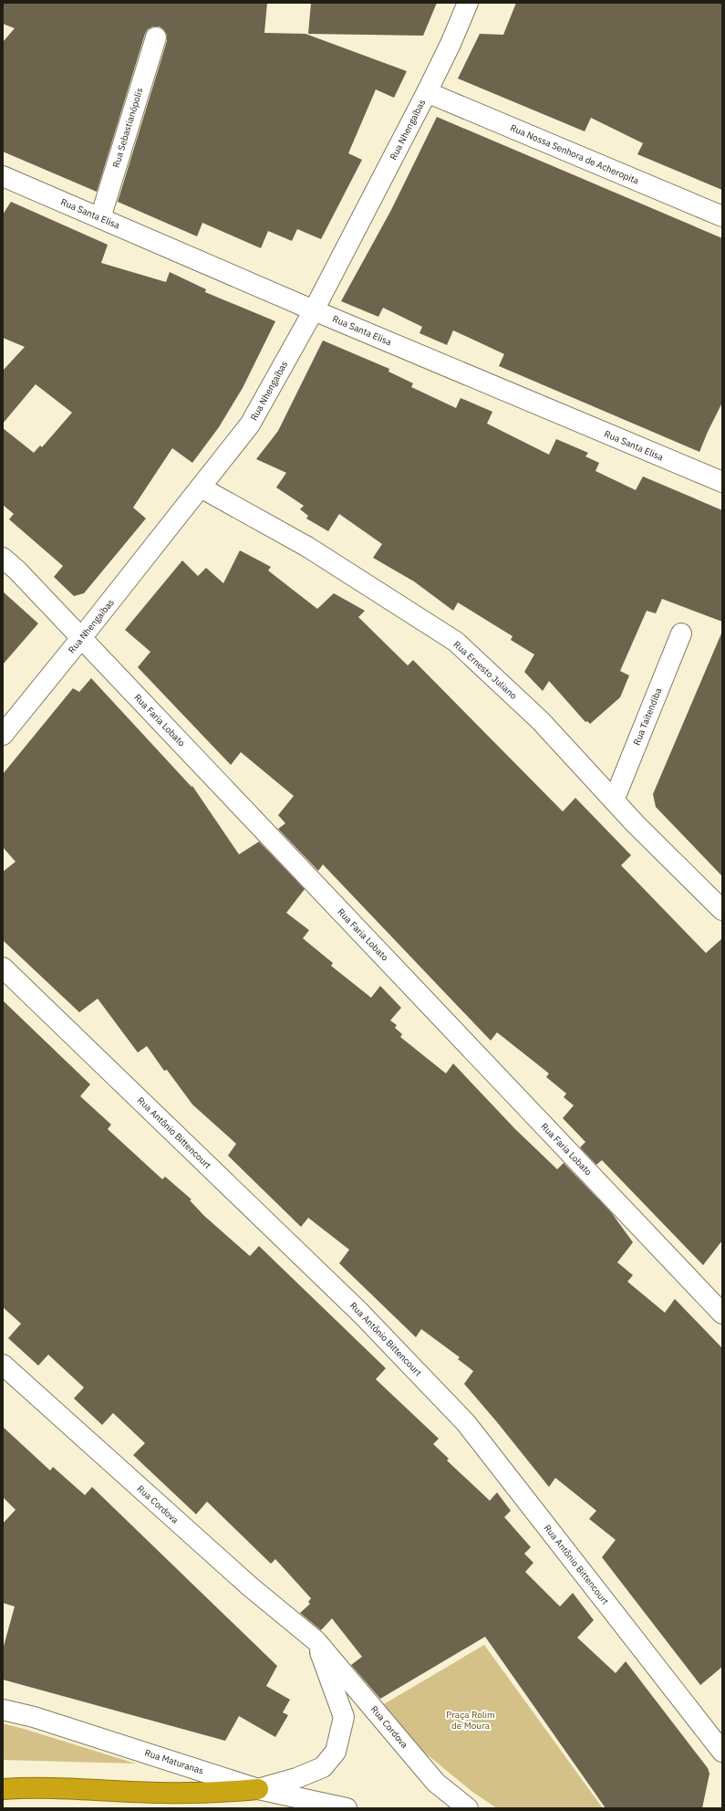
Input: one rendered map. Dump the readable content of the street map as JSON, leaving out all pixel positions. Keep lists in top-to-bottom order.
{
  "streets": {
    "street": [
      "Rua Sebastianópolis",
      "Rua Nhengaíbas",
      "Rua Nossa Senhora de Acheropita",
      "Rua Santa Elisa",
      "Rua Ernesto Juliano",
      "Rua Taitendiba",
      "Rua Faria Lobato",
      "Rua Antônio Bittencourt",
      "Rua Cordova",
      "Rua Maturanas"
    ]
  },
  "crossings": [
    ["Rua Sebastianópolis", "Rua Santa Elisa"],
    ["Rua Nhengaíbas", "Rua Nossa Senhora de Acheropita"],
    ["Rua Nhengaíbas", "Rua Santa Elisa"],
    ["Rua Nhengaíbas", "Rua Ernesto Juliano"],
    ["Rua Nhengaíbas", "Rua Faria Lobato"],
    ["Rua Ernesto Juliano", "Rua Taitendiba"]
  ],
  "parks": ["Praça Rolim de Moura"]
}
